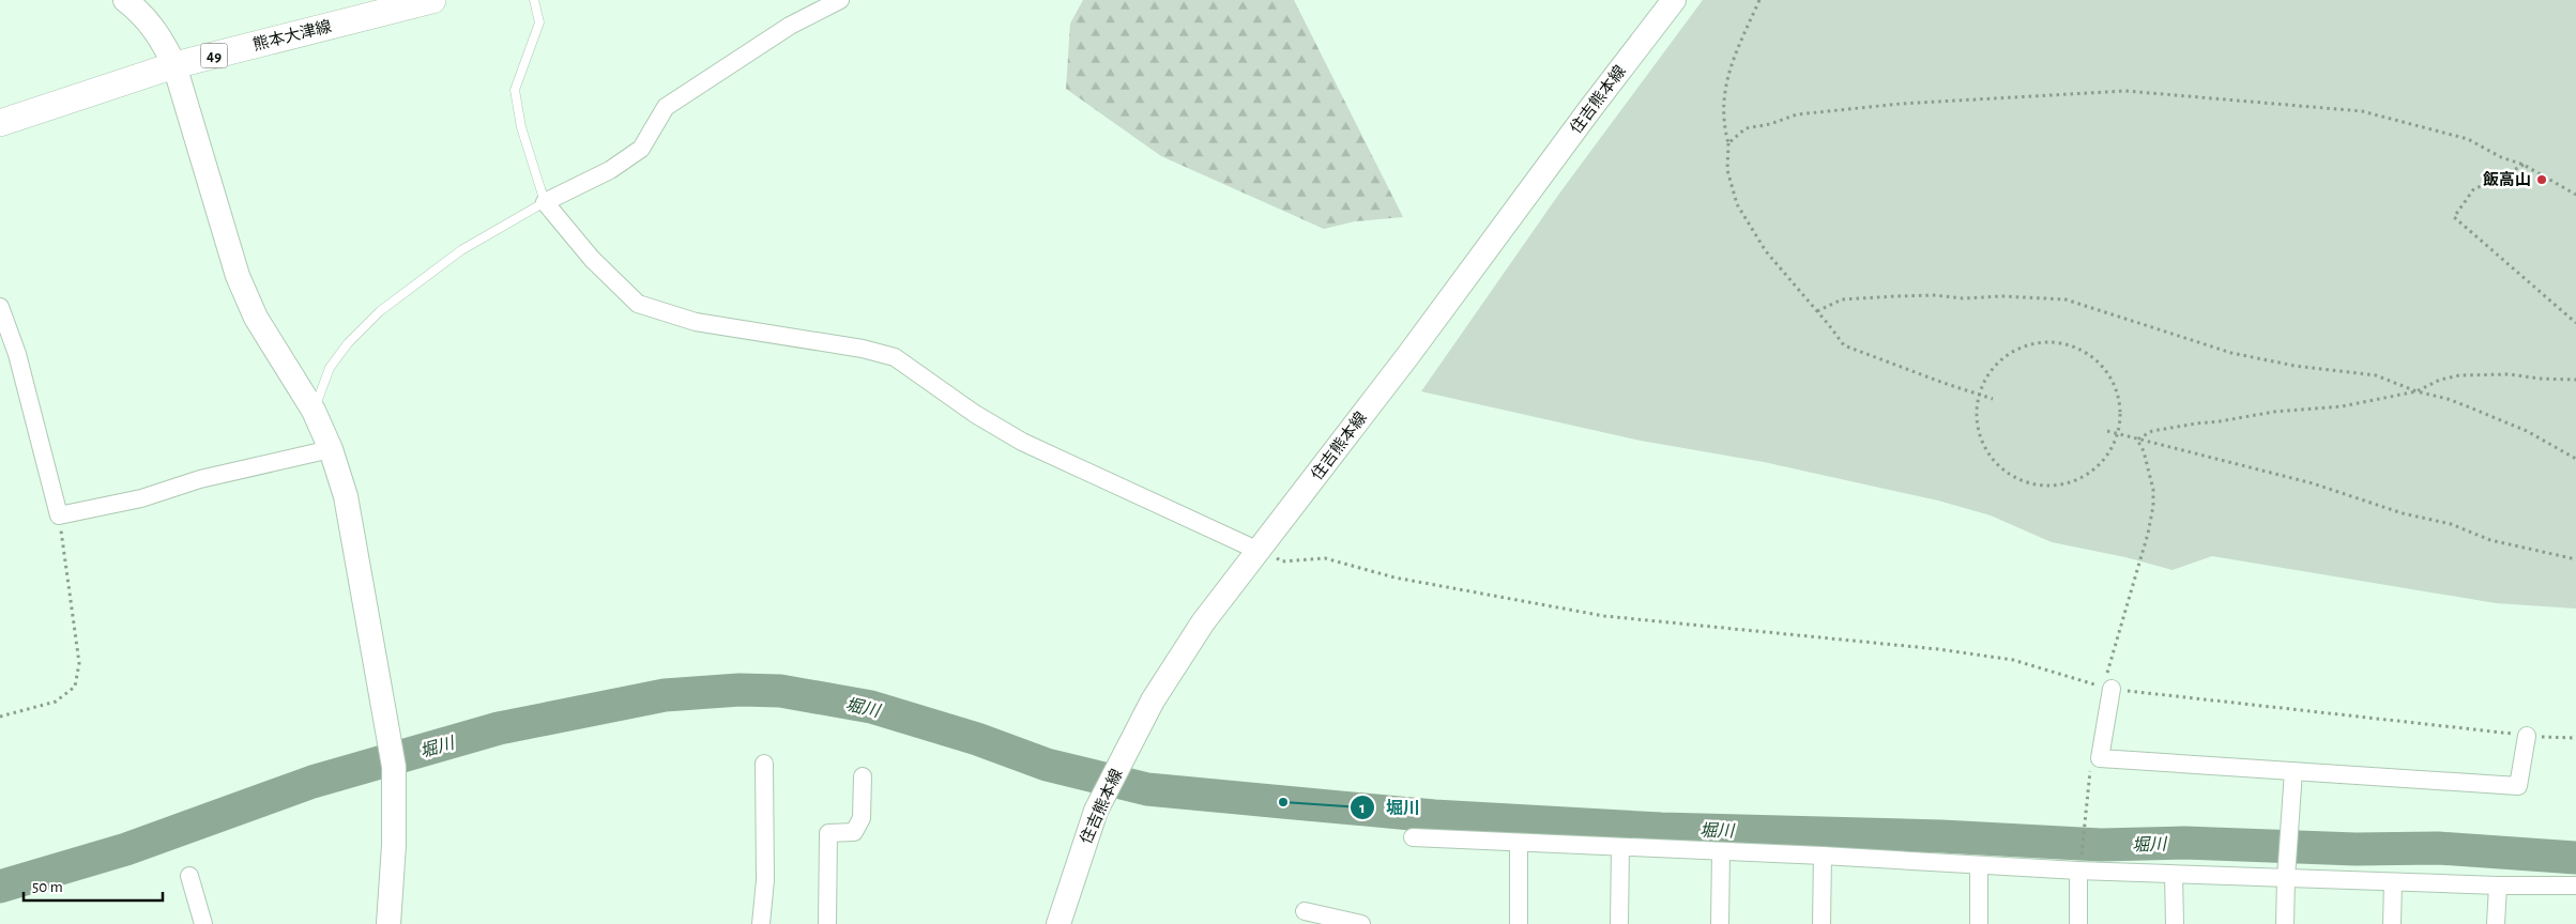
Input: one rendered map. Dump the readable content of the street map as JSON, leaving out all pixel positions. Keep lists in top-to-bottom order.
{
  "streets": {
    "main road": ["熊本大津線", "49", "住吉熊本線"]
  },
  "water": ["堀川"],
  "places": ["飯高山", "堀川"],
  "scale_bar": "50 m"
}
